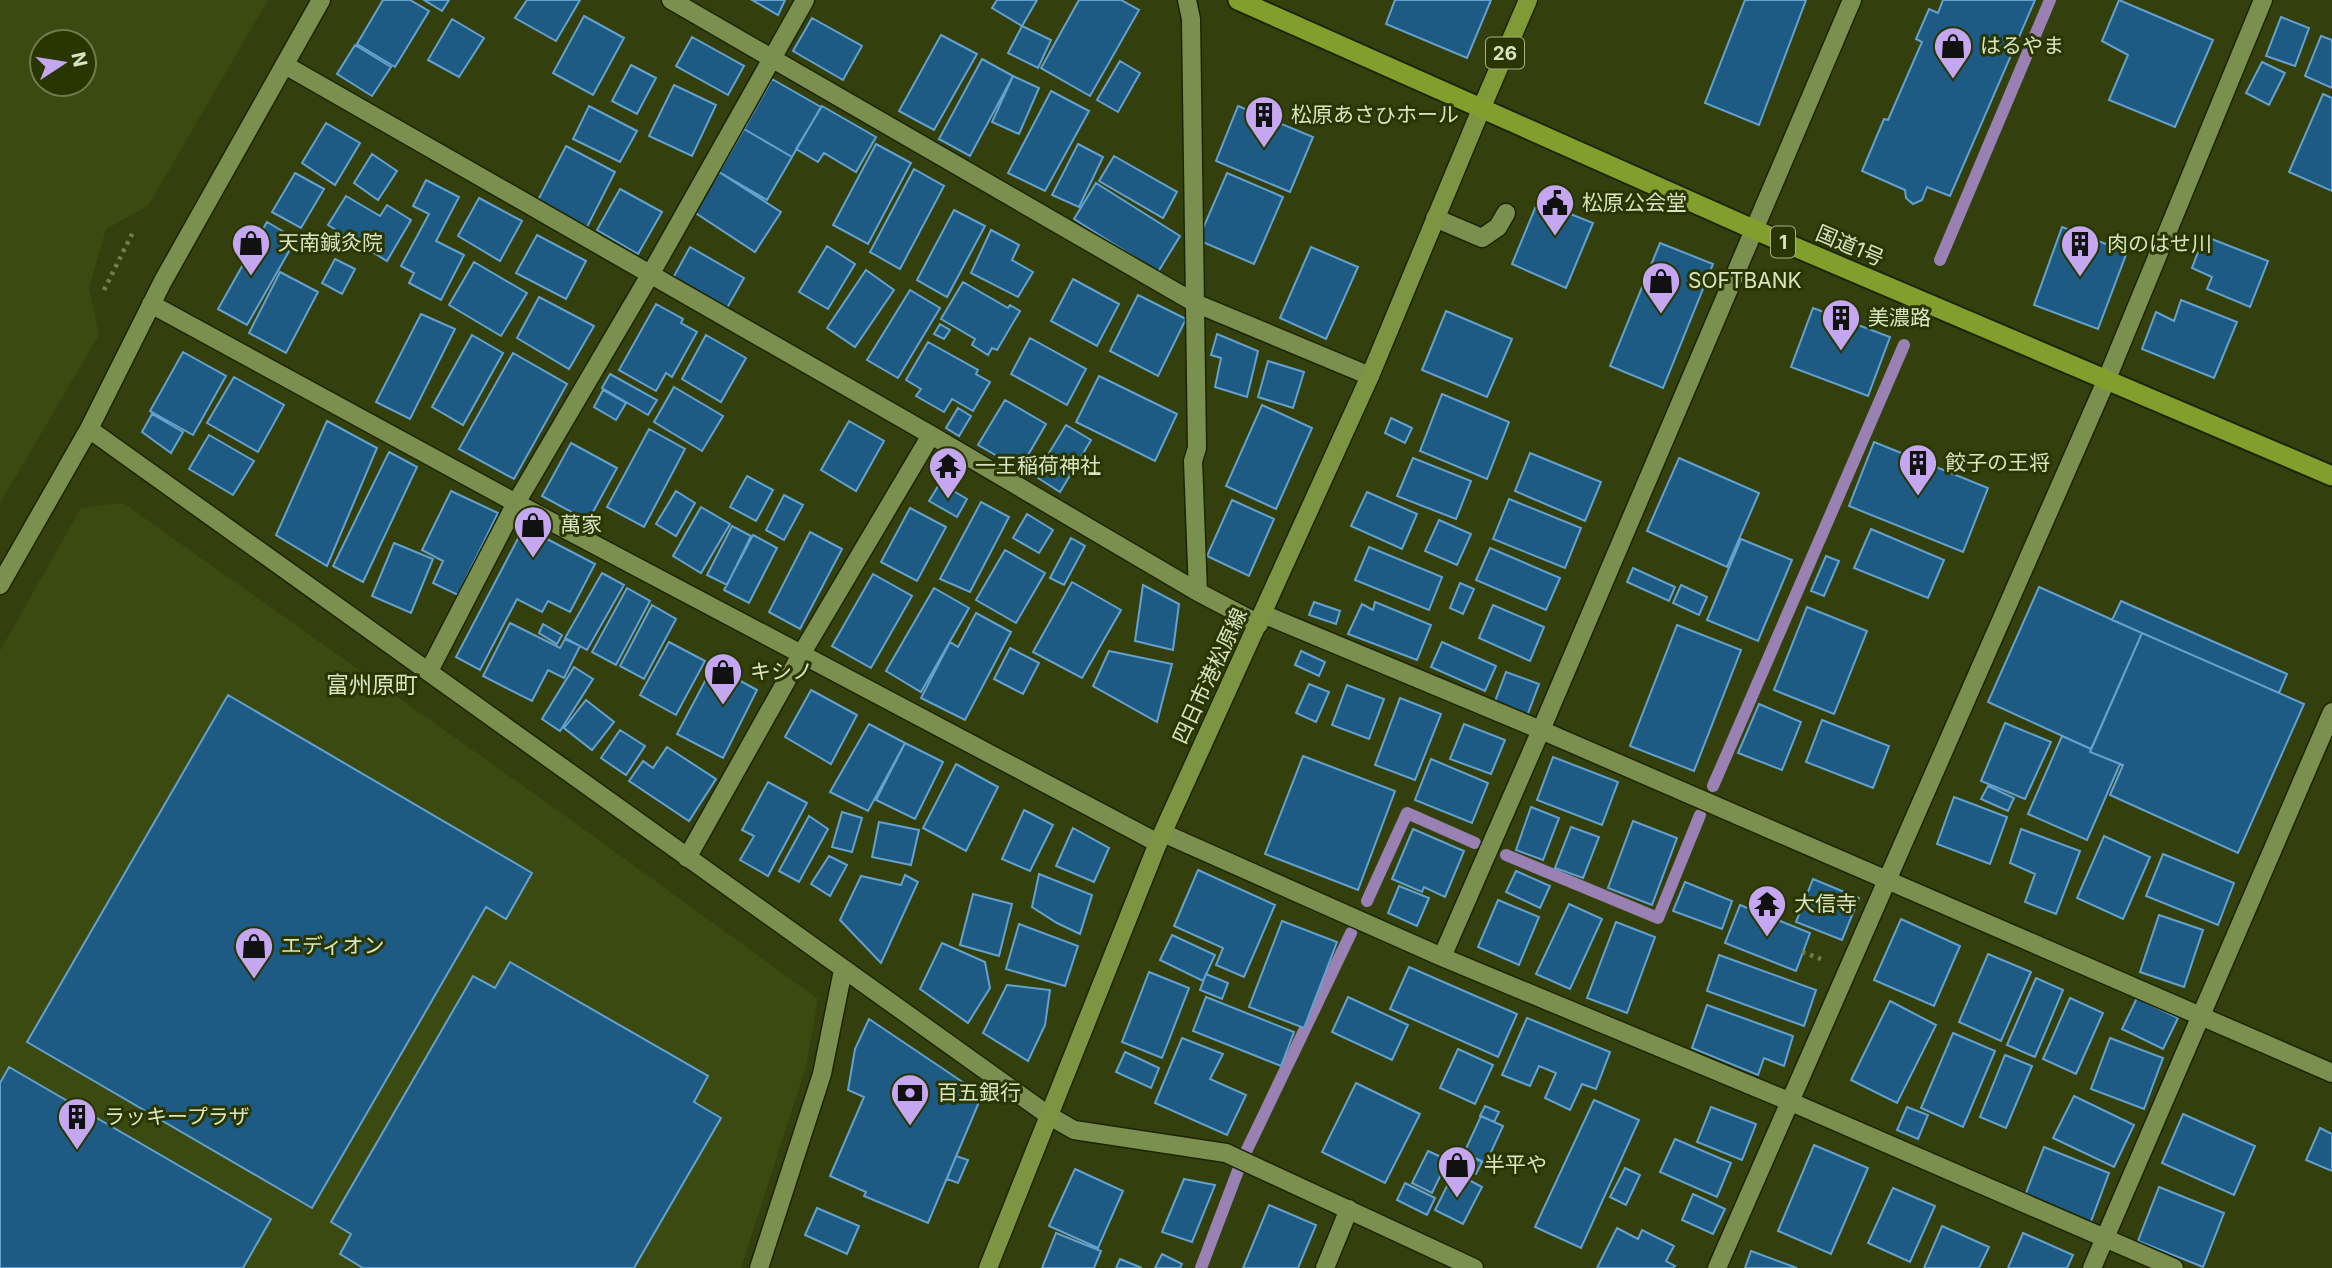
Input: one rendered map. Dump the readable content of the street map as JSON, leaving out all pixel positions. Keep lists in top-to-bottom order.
{
  "streets": {
    "highway": ["1", "国道1号"],
    "main road": ["26", "四日市港松原線"]
  },
  "crossings": [
    ["26", "国道1号"],
    ["26", "四日市港松原線"],
    ["国道1号", "四日市港松原線"]
  ],
  "districts": ["富州原町"],
  "places": {
    "shop": [
      "はるやま",
      "天南鍼灸院",
      "SOFTBANK",
      "萬家",
      "キシノ",
      "エディオン",
      "半平や"
    ],
    "building": [
      "松原あさひホール",
      "肉のはせ川",
      "美濃路",
      "餃子の王将",
      "ラッキープラザ"
    ],
    "public building": ["松原公会堂"],
    "temple": ["一王稲荷神社", "大信寺"],
    "bank": ["百五銀行"]
  },
  "north": "right"
}
